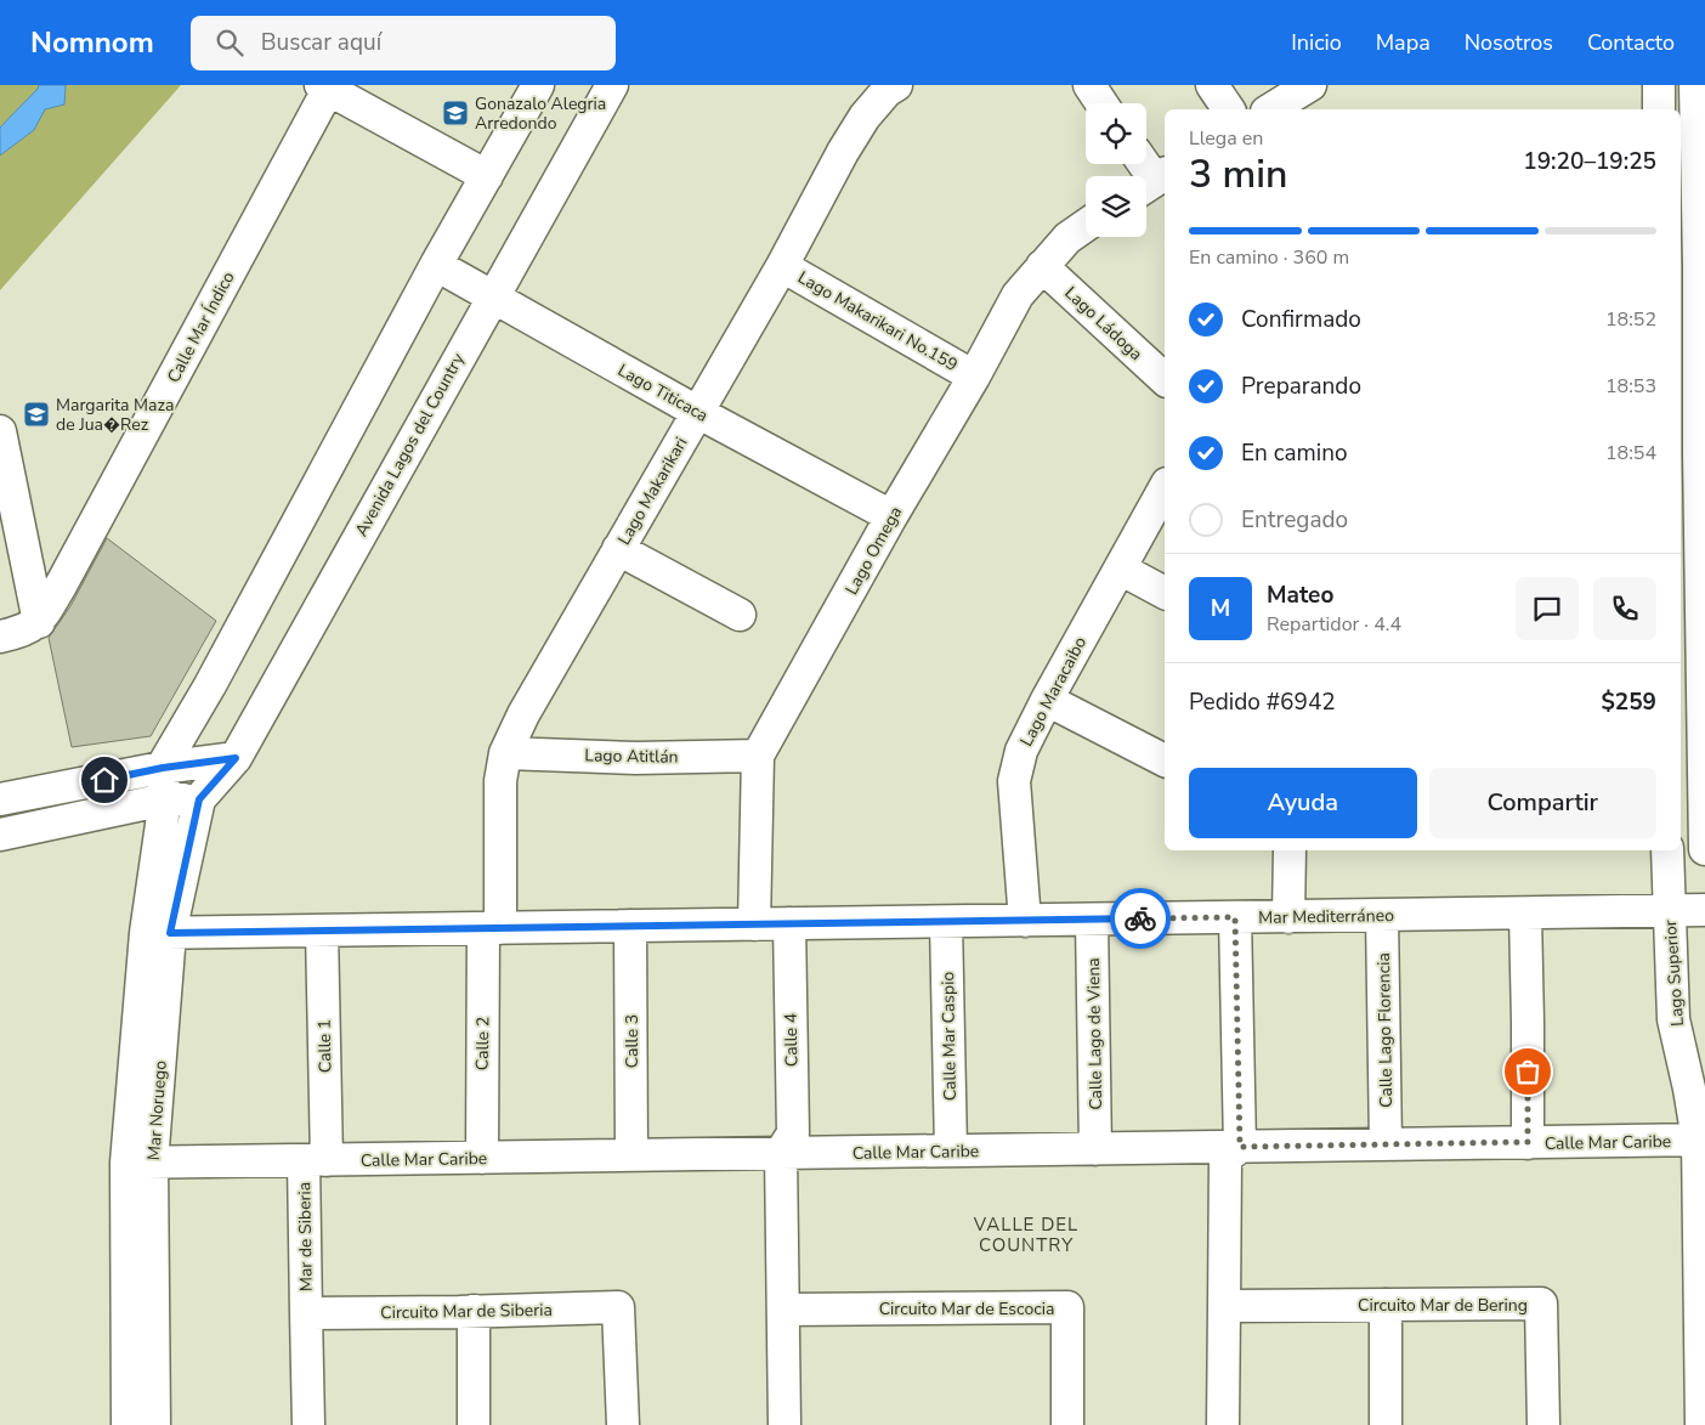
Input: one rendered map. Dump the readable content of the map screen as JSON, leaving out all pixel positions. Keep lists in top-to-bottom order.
{
  "streets": {
    "street": [
      "Lago Makarikari No.159",
      "Lago Ládoga",
      "Calle Mar Índico",
      "Lago Titicaca",
      "Avenida Lagos del Country",
      "Lago Makarikari",
      "Lago Omega",
      "Lago Maracaibo",
      "Lago Atitlán",
      "Mar Mediterráneo",
      "Lago Superior",
      "Calle Lago Florencia",
      "Calle Lago de Viena",
      "Calle Mar Caspio",
      "Calle 4",
      "Calle 3",
      "Calle 2",
      "Calle 1",
      "Mar Noruego",
      "Calle Mar Caribe",
      "Mar de Siberia",
      "Circuito Mar de Bering",
      "Circuito Mar de Escocia",
      "Circuito Mar de Siberia"
    ]
  },
  "crossings": [
    ["Lago Makarikari No.159", "Lago Makarikari"],
    ["Lago Makarikari No.159", "Lago Omega"],
    ["Lago Ládoga", "Lago Omega"],
    ["Lago Titicaca", "Avenida Lagos del Country"],
    ["Lago Titicaca", "Lago Makarikari"],
    ["Lago Titicaca", "Lago Omega"],
    ["Avenida Lagos del Country", "Mar Noruego"],
    ["Lago Makarikari", "Lago Atitlán"],
    ["Lago Makarikari", "Mar Mediterráneo"],
    ["Lago Makarikari", "Calle 2"],
    ["Lago Omega", "Lago Atitlán"],
    ["Lago Omega", "Mar Mediterráneo"],
    ["Lago Maracaibo", "Mar Mediterráneo"],
    ["Mar Mediterráneo", "Lago Superior"],
    ["Mar Mediterráneo", "Calle Lago Florencia"],
    ["Mar Mediterráneo", "Calle Lago de Viena"],
    ["Mar Mediterráneo", "Calle Mar Caspio"],
    ["Mar Mediterráneo", "Calle 4"],
    ["Mar Mediterráneo", "Calle 3"],
    ["Mar Mediterráneo", "Calle 2"],
    ["Mar Mediterráneo", "Calle 1"],
    ["Mar Mediterráneo", "Mar Noruego"],
    ["Lago Superior", "Calle Mar Caribe"],
    ["Calle Lago Florencia", "Calle Mar Caribe"],
    ["Calle Lago de Viena", "Calle Mar Caribe"],
    ["Calle Mar Caspio", "Calle Mar Caribe"],
    ["Calle 4", "Calle Mar Caribe"],
    ["Calle 3", "Calle Mar Caribe"],
    ["Calle 2", "Calle Mar Caribe"],
    ["Calle 1", "Calle Mar Caribe"],
    ["Calle 1", "Mar de Siberia"],
    ["Mar Noruego", "Calle Mar Caribe"],
    ["Calle Mar Caribe", "Mar de Siberia"],
    ["Mar de Siberia", "Circuito Mar de Siberia"]
  ],
  "districts": ["VALLE DEL COUNTRY"],
  "places": {
    "school or university": ["Gonazalo Alegria Arredondo", "Margarita Maza de Jua�Rez"]
  },
  "page": {
    "header": "Nomnom",
    "search": "Buscar aquí",
    "nav": [
      "Inicio",
      "Mapa",
      "Nosotros",
      "Contacto"
    ],
    "heading": ["3 min", "Llega en", "19:20–19:25"],
    "panel": [
      "Mateo",
      "Repartidor · 4.4",
      "Pedido #6942",
      "$259"
    ],
    "bar": "En camino · 360 m",
    "list": [
      ["Confirmado", "18:52"],
      ["Preparando", "18:53"],
      ["En camino", "18:54"],
      "Entregado"
    ],
    "round": "M",
    "buttons": ["Ayuda", "Compartir"]
  }
}
